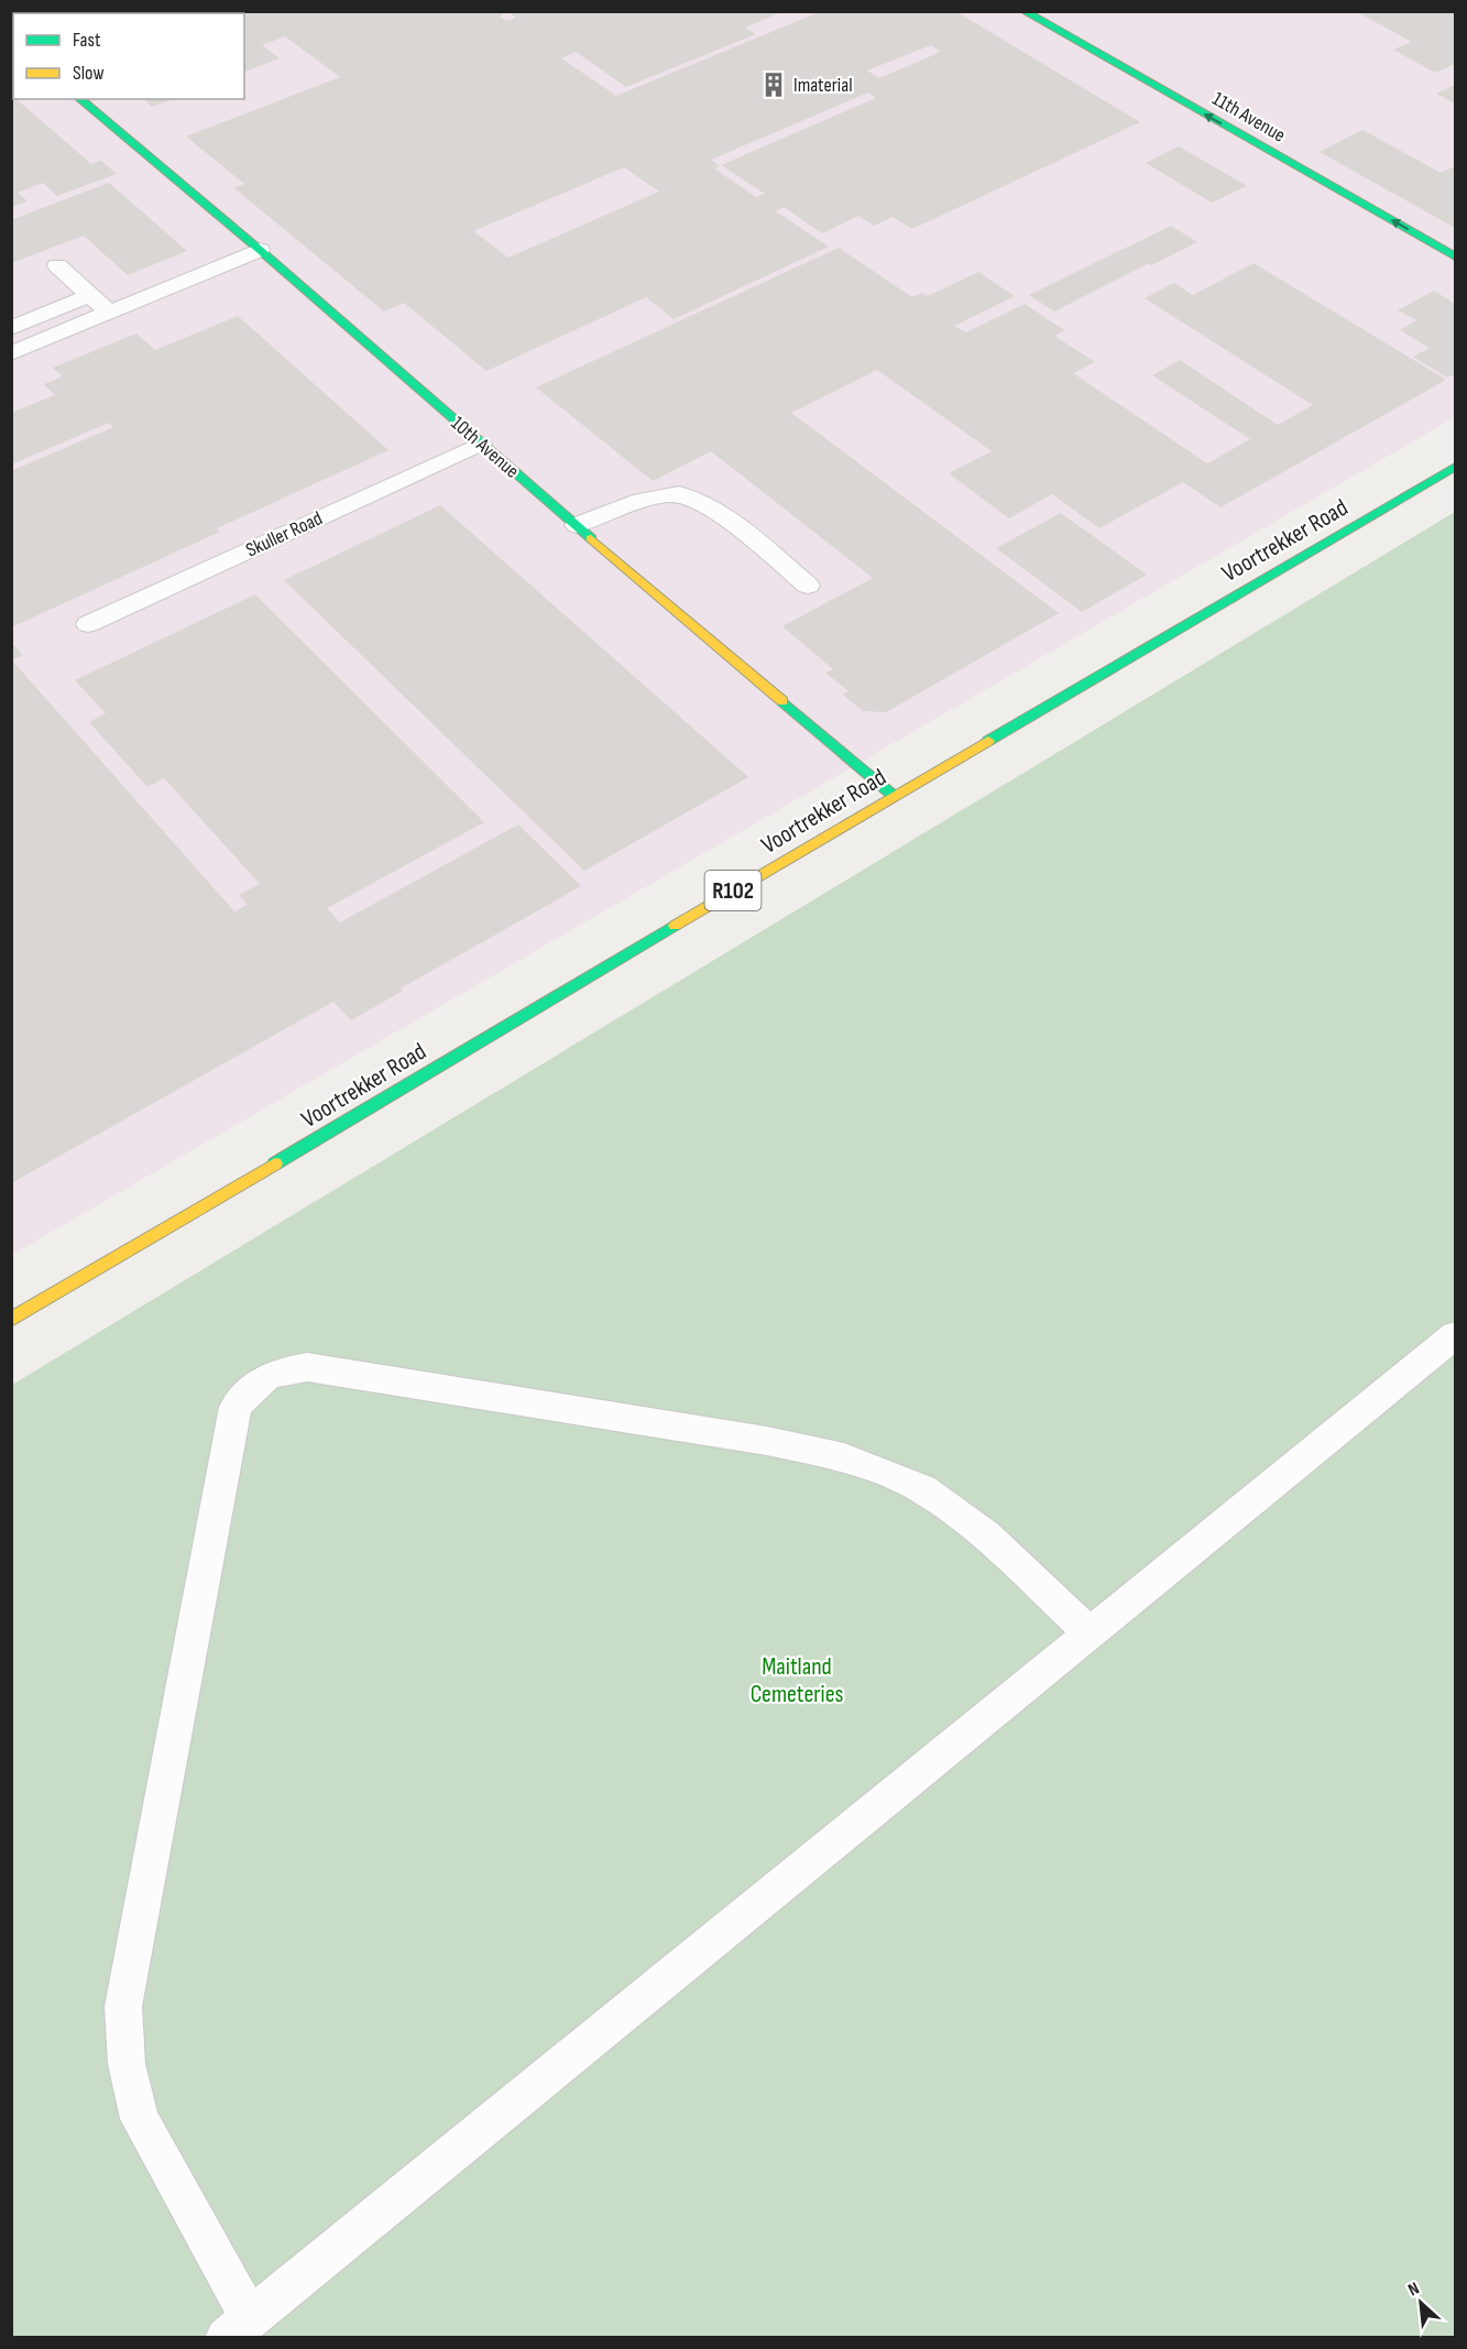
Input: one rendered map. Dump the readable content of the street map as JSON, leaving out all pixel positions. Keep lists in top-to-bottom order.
{
  "streets": {
    "street": [
      "11th Avenue",
      "10th Avenue",
      "Voortrekker Road",
      "R102"
    ],
    "lane": ["Skuller Road"]
  },
  "crossings": [
    ["10th Avenue", "Skuller Road"],
    ["10th Avenue", "Voortrekker Road"]
  ],
  "one_way": ["11th Avenue"],
  "parks": ["Maitland Cemeteries"],
  "places": {
    "building": ["Imaterial"]
  },
  "legend": ["Fast", "Slow"],
  "north": "top left"
}
